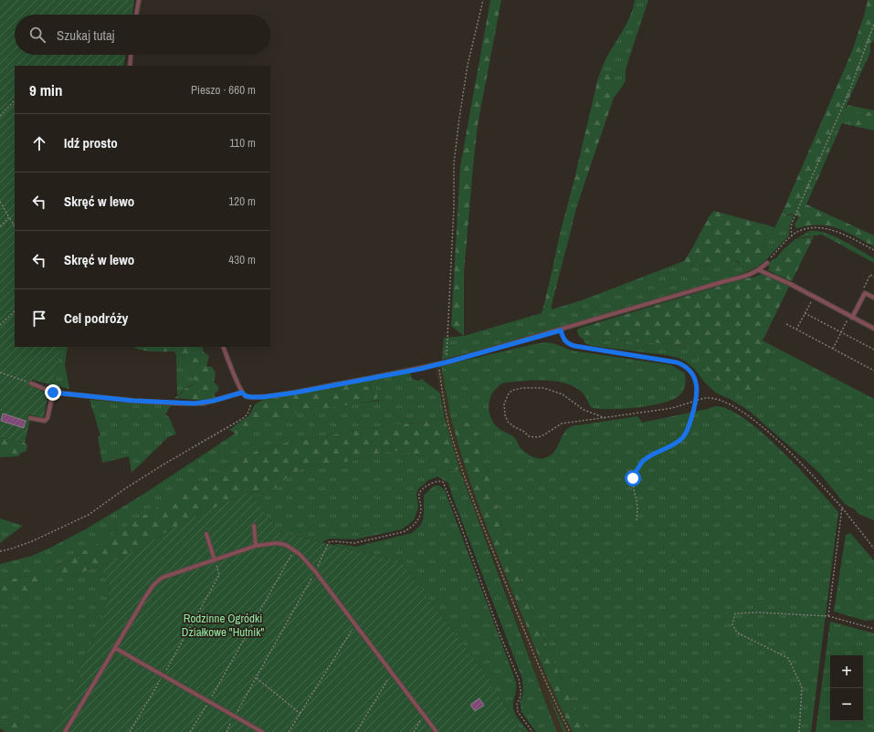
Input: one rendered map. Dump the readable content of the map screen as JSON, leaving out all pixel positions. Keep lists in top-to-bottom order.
{
  "parks": ["Rodzinne Ogródki Działkowe \"Hutnik\""],
  "page": {
    "search": "Szukaj tutaj",
    "heading": ["9 min", "Pieszo · 660 m"],
    "list": [
      ["Idź prosto", "110 m"],
      ["Skręć w lewo", "120 m"],
      ["Skręć w lewo", "430 m"],
      "Cel podróży"
    ],
    "map_buttons": ["+", "−"]
  }
}
